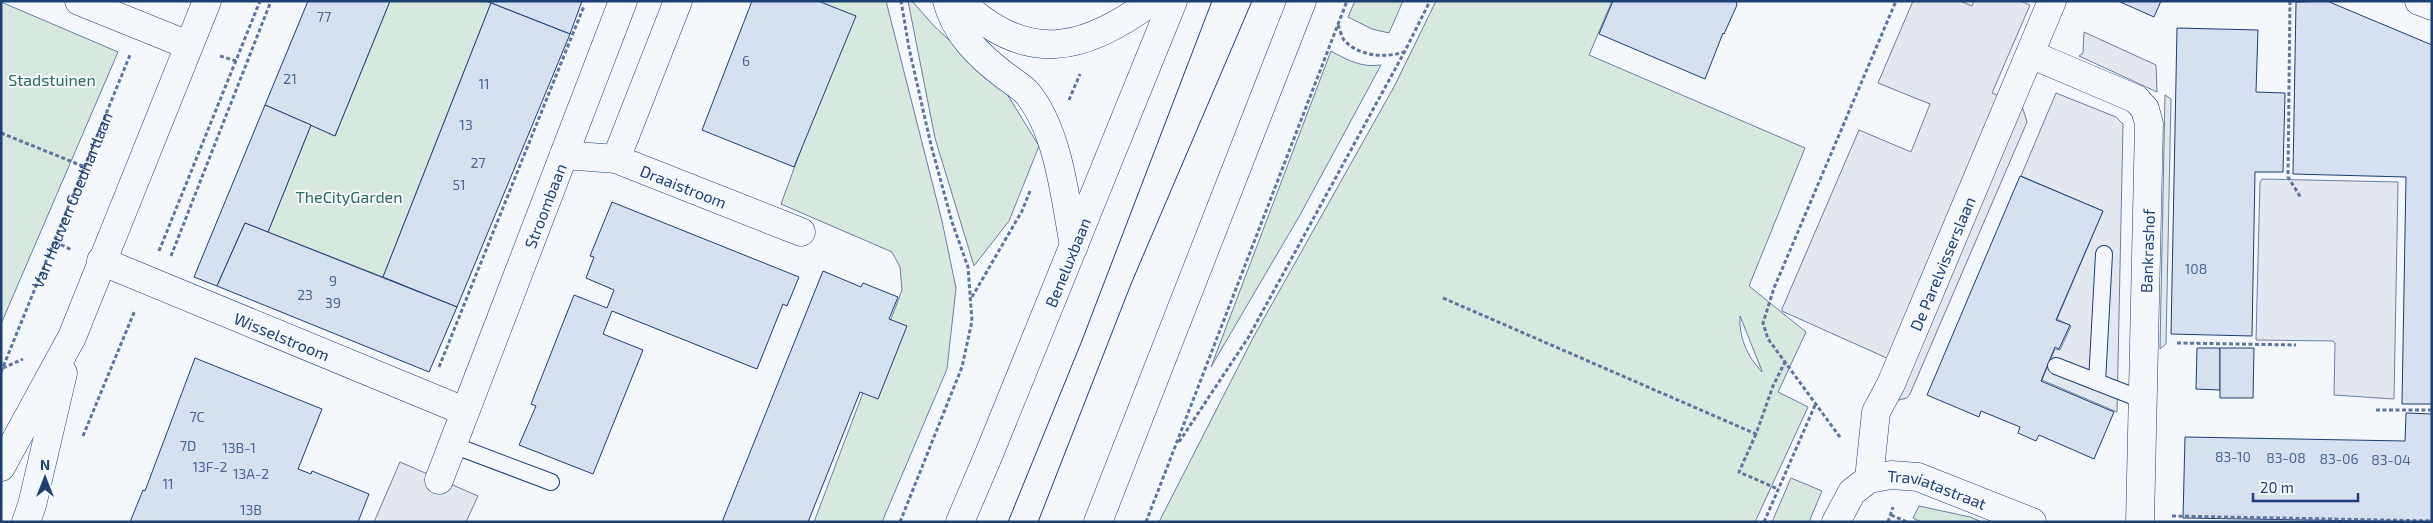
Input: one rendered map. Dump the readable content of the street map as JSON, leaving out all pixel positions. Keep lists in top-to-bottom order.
{
  "streets": {
    "street": [
      "Draaistroom",
      "Stroombaan",
      "Bankrashof",
      "Beneluxbaan",
      "De Parelvisserslaan",
      "Wisselstroom",
      "Traviatastraat"
    ],
    "path": ["Van Heuven Goedhartlaan"]
  },
  "crossings": [
    ["Draaistroom", "Stroombaan"],
    ["Stroombaan", "Wisselstroom"],
    ["Bankrashof", "De Parelvisserslaan"],
    ["De Parelvisserslaan", "Traviatastraat"]
  ],
  "parks": ["Stadstuinen", "TheCityGarden"],
  "house_numbers": [
    "77",
    "6",
    "21",
    "11",
    "13",
    "27",
    "51",
    "108",
    "9",
    "23",
    "39",
    "7C",
    "7D",
    "13B-1",
    "83-10",
    "83-08",
    "83-06",
    "83-04",
    "13F-2",
    "13A-2",
    "11",
    "13B"
  ],
  "scale_bar": "20 m",
  "north": "top"
}
